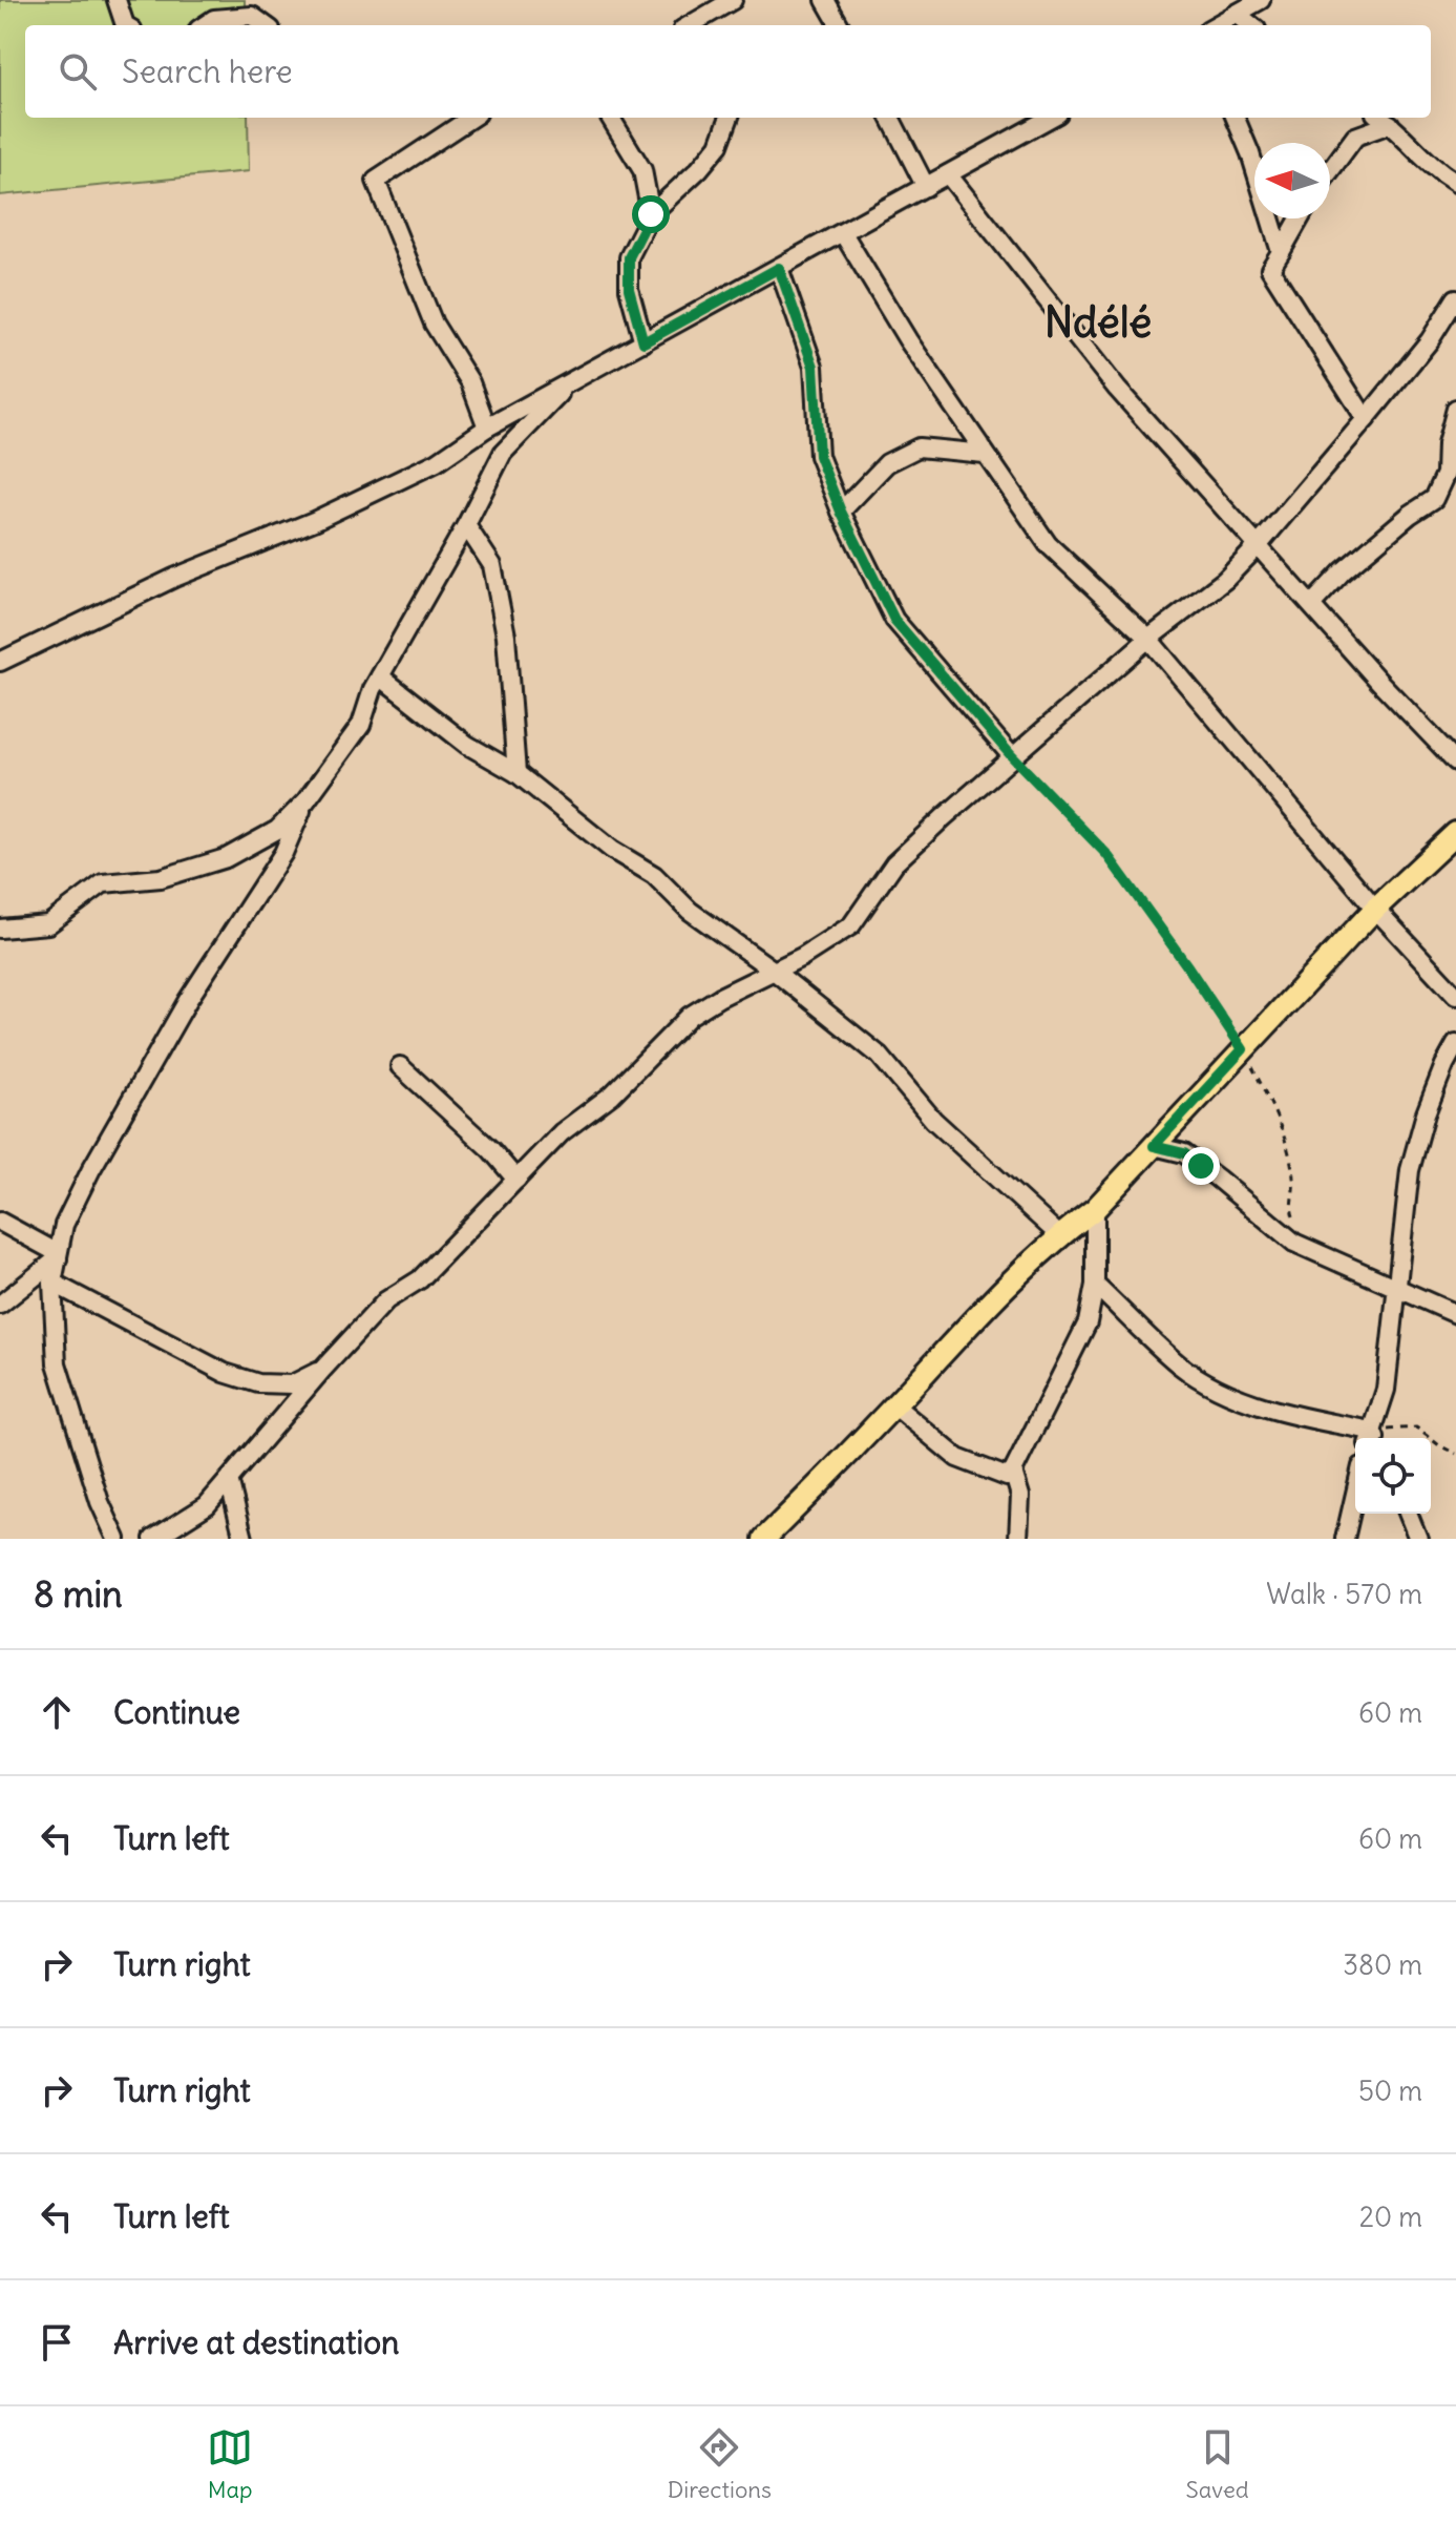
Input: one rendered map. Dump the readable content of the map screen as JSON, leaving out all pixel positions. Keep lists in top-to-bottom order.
{
  "districts": ["Ndélé"],
  "north": "left",
  "page": {
    "search": "Search here",
    "heading": ["8 min", "Walk · 570 m"],
    "list": [
      ["Continue", "60 m"],
      ["Turn left", "60 m"],
      ["Turn right", "380 m"],
      ["Turn right", "50 m"],
      ["Turn left", "20 m"],
      "Arrive at destination"
    ],
    "nav": ["Map", "Directions", "Saved"]
  }
}
